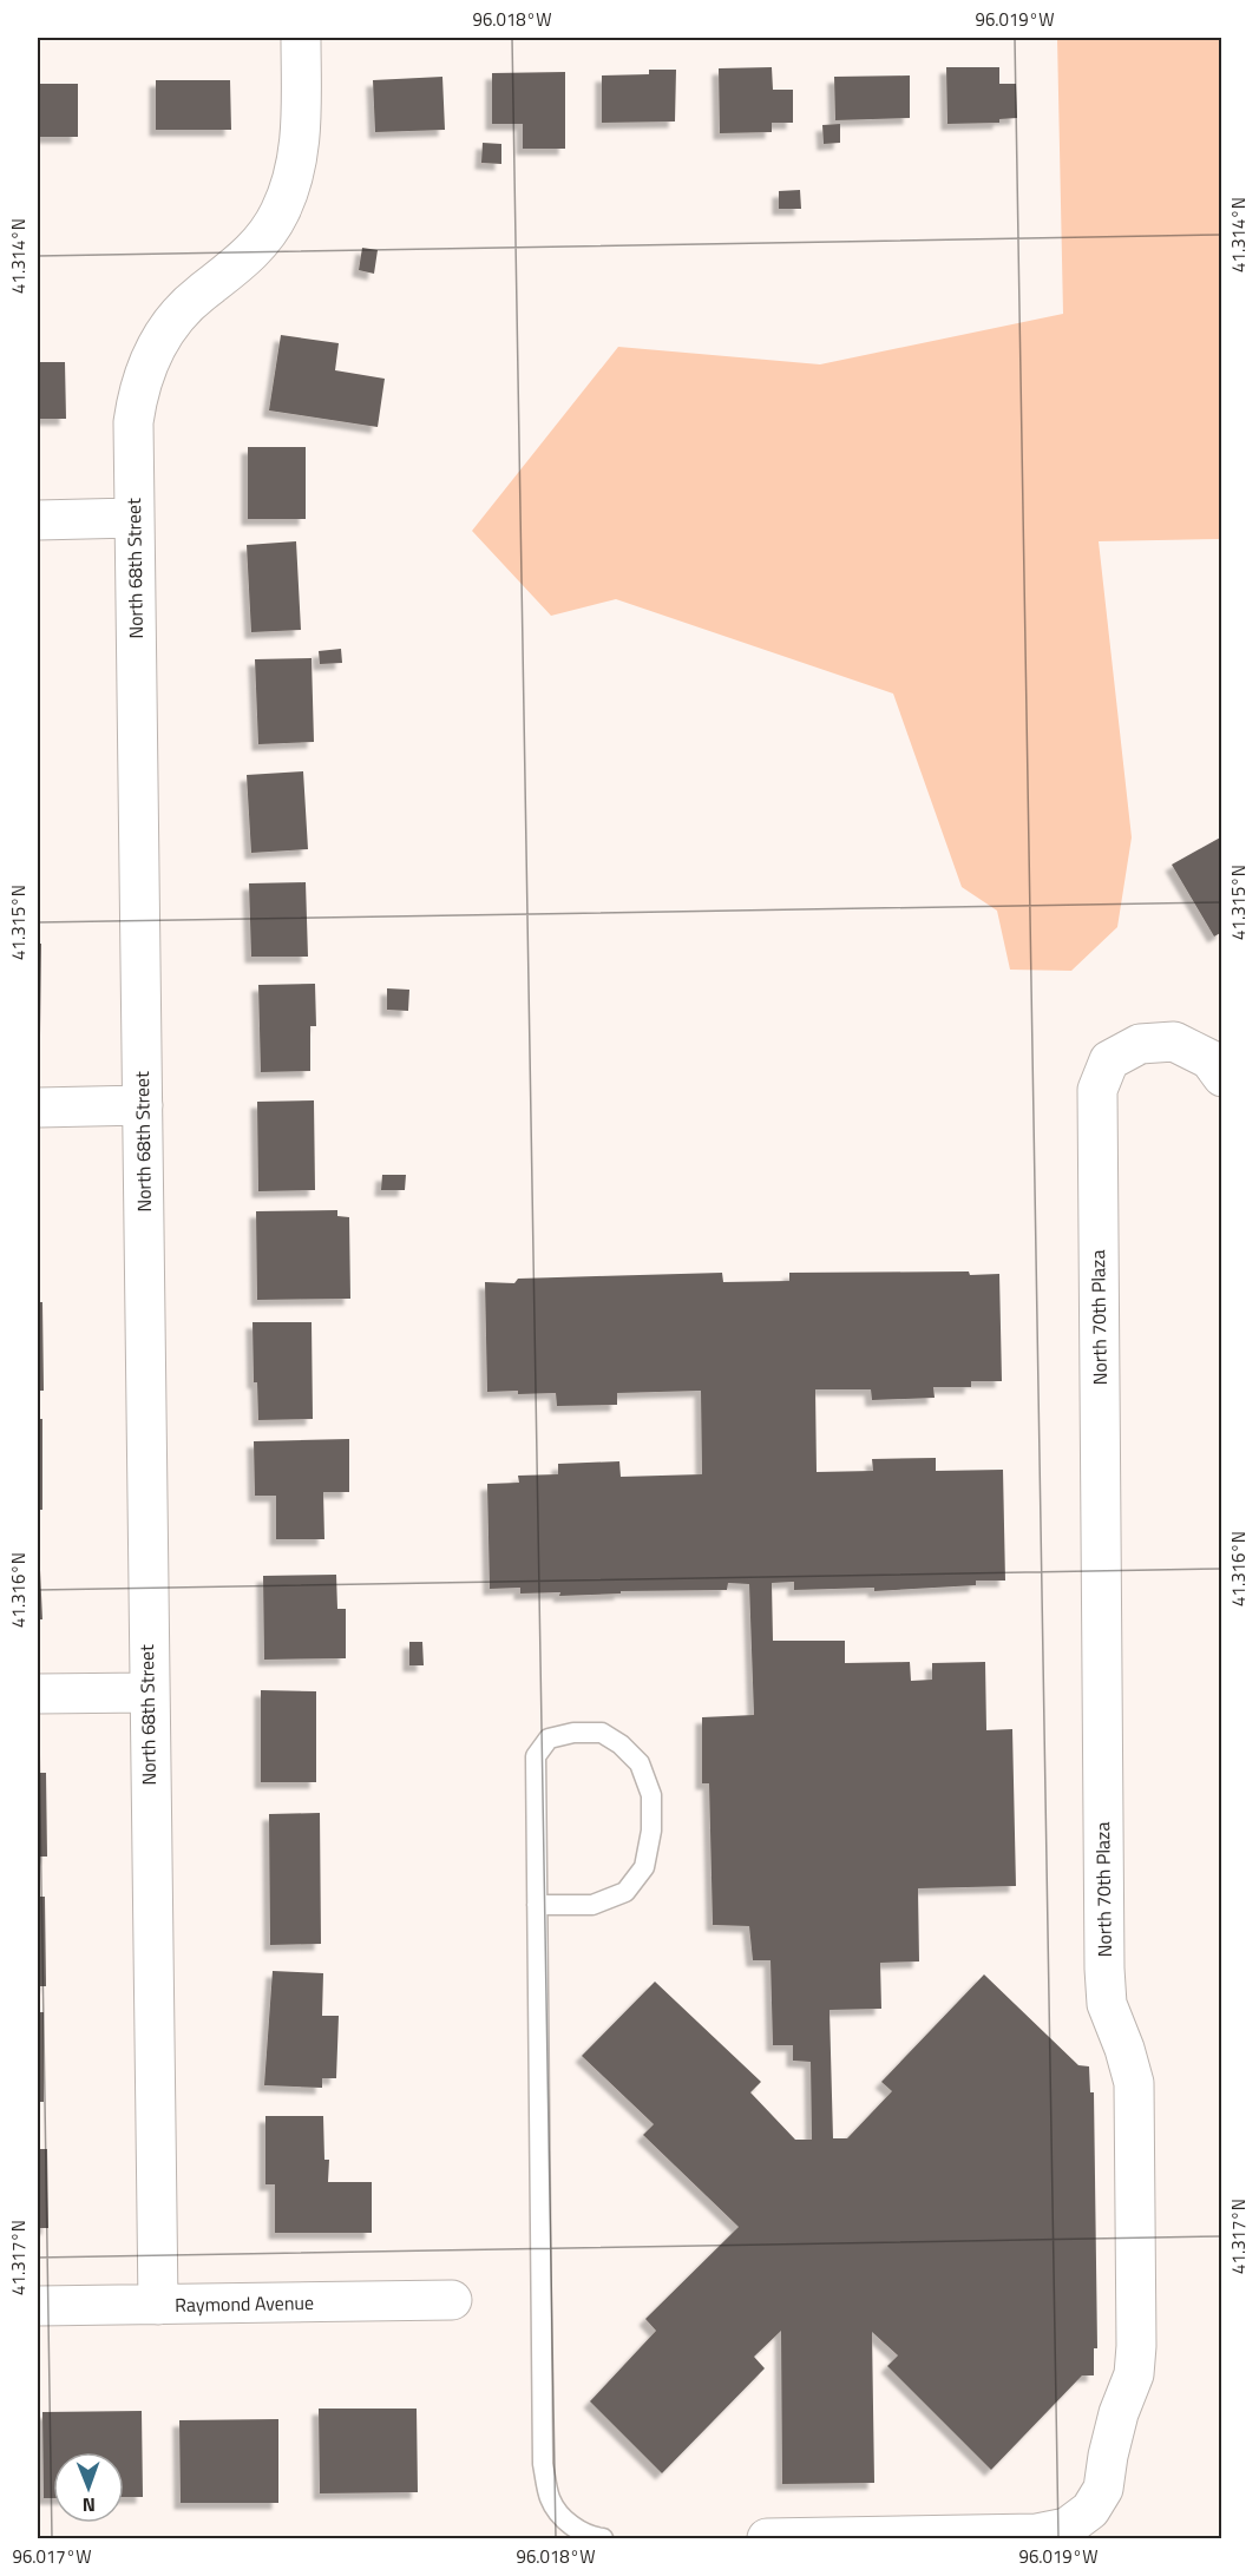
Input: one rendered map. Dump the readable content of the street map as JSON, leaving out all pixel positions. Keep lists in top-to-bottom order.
{
  "streets": {
    "street": ["North 68th Street", "North 70th Plaza", "Raymond Avenue"]
  },
  "crossings": [
    ["North 68th Street", "Raymond Avenue"]
  ],
  "north": "bottom",
  "coordinates": [
    "96.018°W",
    "96.019°W",
    "41.314°N",
    "41.315°N",
    "41.316°N",
    "41.317°N",
    "96.017°W"
  ]
}
